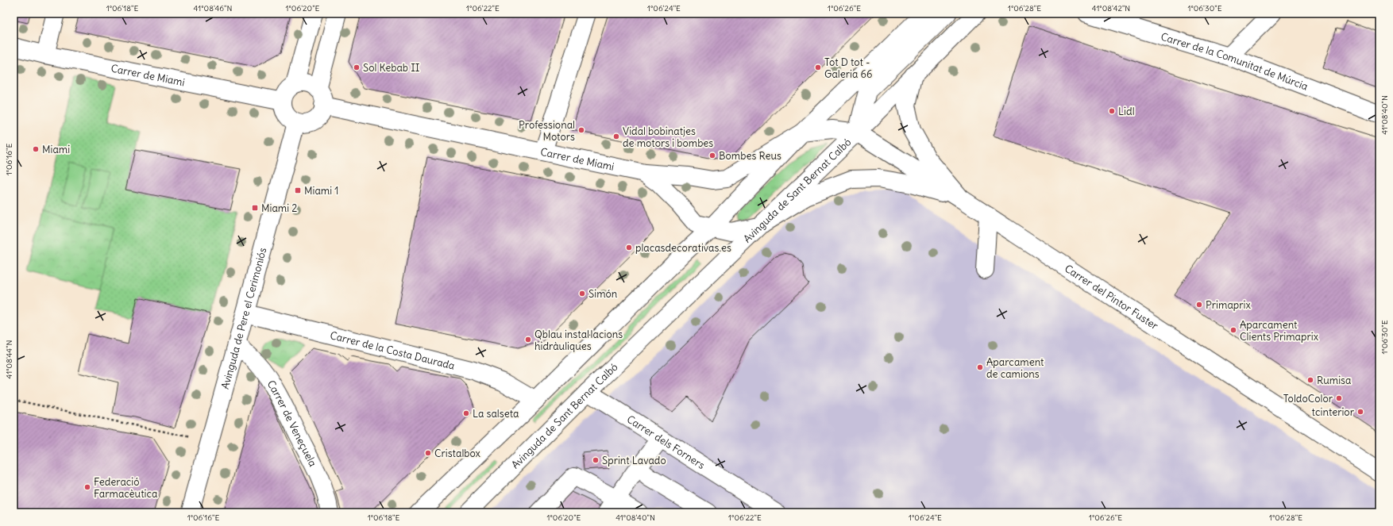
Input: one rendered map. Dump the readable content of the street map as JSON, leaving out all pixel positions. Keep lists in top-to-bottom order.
{
  "streets": {
    "street": [
      "Carrer de la Comunitat de Múrcia",
      "Carrer de Miami",
      "Avinguda de Sant Bernat Calbó",
      "Carrer del Pintor Fuster",
      "Avinguda de Pere el Cerimoniós",
      "Carrer de la Costa Daurada",
      "Carrer de Veneçuela",
      "Carrer dels Forners"
    ]
  },
  "crossings": [
    ["Carrer de Miami", "Avinguda de Pere el Cerimoniós"],
    ["Avinguda de Sant Bernat Calbó", "Carrer del Pintor Fuster"],
    ["Avinguda de Sant Bernat Calbó", "Carrer dels Forners"],
    ["Avinguda de Pere el Cerimoniós", "Carrer de la Costa Daurada"],
    ["Avinguda de Pere el Cerimoniós", "Carrer de Veneçuela"]
  ],
  "places": {
    "other": [
      "Sol Kebab II",
      "Tot D tot - Galeria 66",
      "Lidl",
      "Professional Motors",
      "Vidal bobinatjes de motors i bombes",
      "Miami",
      "Bombes Reus",
      "placasdecorativas.es",
      "Simón",
      "Primaprix",
      "Aparcament Clients Primaprix",
      "Qblau instal·lacions hidràuliques",
      "Aparcament de camions",
      "Rumisa",
      "ToldoColor",
      "tcinterior",
      "La salseta",
      "Cristalbox",
      "Sprint Lavado",
      "Federació Farmacèutica"
    ],
    "transit": ["Miami 1", "Miami 2"]
  },
  "coordinates": [
    "1°06'18\"E",
    "41°08'46\"N",
    "1°06'20\"E",
    "1°06'22\"E",
    "1°06'24\"E",
    "1°06'26\"E",
    "1°06'28\"E",
    "41°08'42\"N",
    "1°06'30\"E",
    "41°08'40\"N",
    "1°06'16\"E",
    "41°08'44\"N"
  ]
}
